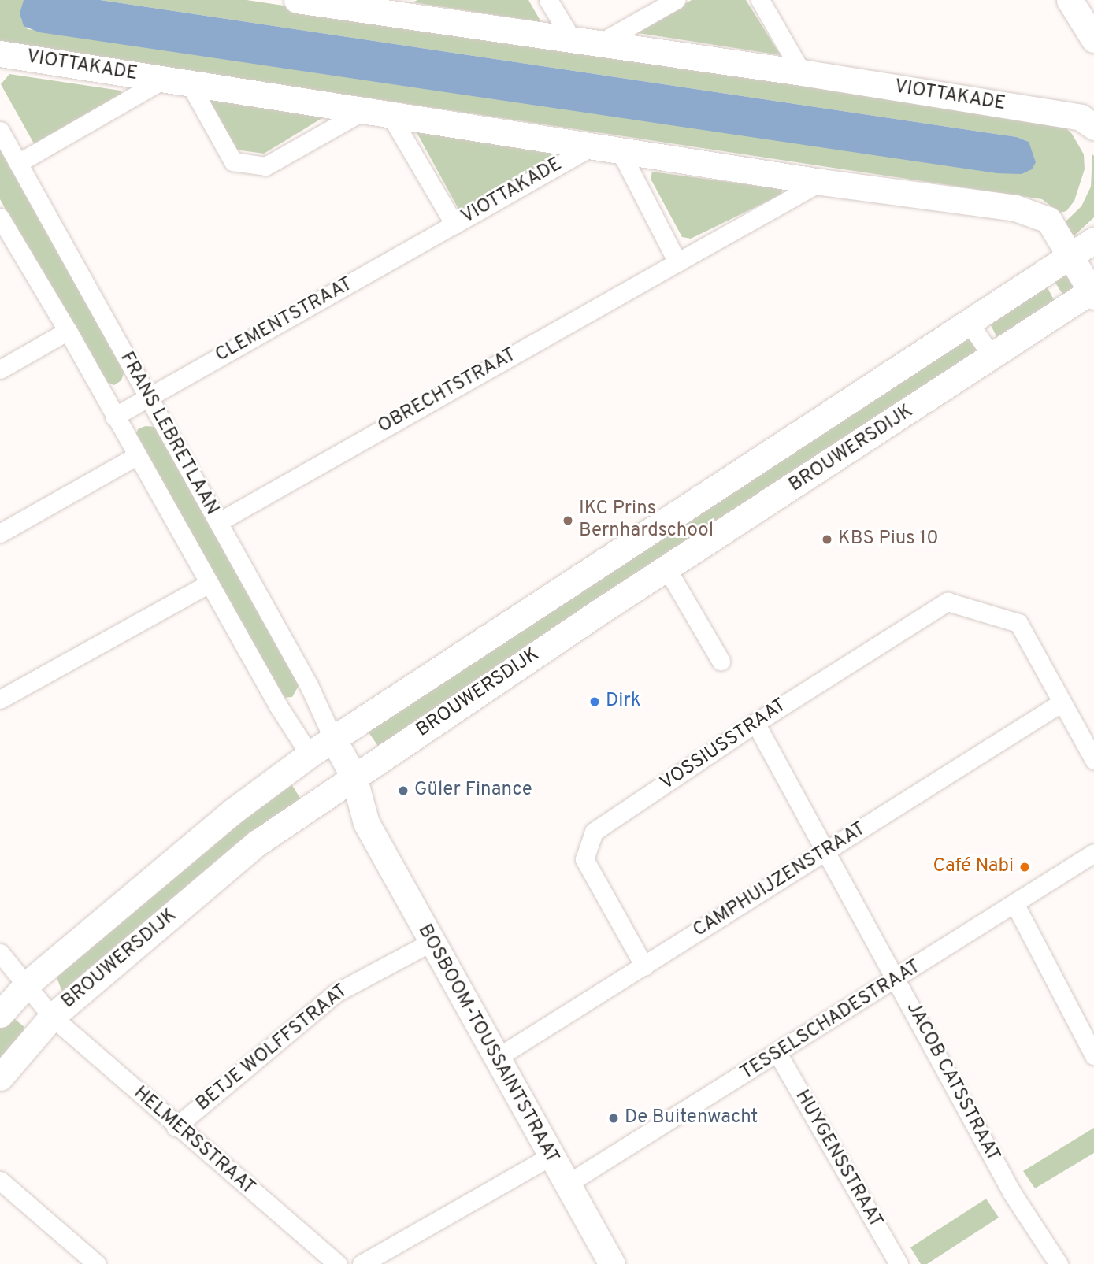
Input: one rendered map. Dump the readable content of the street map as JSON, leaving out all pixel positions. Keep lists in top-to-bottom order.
{
  "streets": {
    "street": [
      "VIOTTAKADE",
      "CLEMENTSTRAAT",
      "OBRECHTSTRAAT",
      "FRANS LEBRETLAAN",
      "BROUWERSDIJK",
      "VOSSIUSSTRAAT",
      "CAMPHUIJZENSTRAAT",
      "TESSELSCHADESTRAAT",
      "BOSBOOM-TOUSSAINTSTRAAT",
      "BETJE WOLFFSTRAAT",
      "JACOB CATSSTRAAT",
      "HELMERSSTRAAT",
      "HUYGENSSTRAAT"
    ]
  },
  "crossings": [
    ["VIOTTAKADE", "CLEMENTSTRAAT"],
    ["VIOTTAKADE", "FRANS LEBRETLAAN"],
    ["VIOTTAKADE", "BROUWERSDIJK"],
    ["CLEMENTSTRAAT", "FRANS LEBRETLAAN"],
    ["OBRECHTSTRAAT", "FRANS LEBRETLAAN"],
    ["FRANS LEBRETLAAN", "BROUWERSDIJK"],
    ["FRANS LEBRETLAAN", "BOSBOOM-TOUSSAINTSTRAAT"],
    ["BROUWERSDIJK", "BOSBOOM-TOUSSAINTSTRAAT"],
    ["BROUWERSDIJK", "HELMERSSTRAAT"],
    ["VOSSIUSSTRAAT", "CAMPHUIJZENSTRAAT"],
    ["VOSSIUSSTRAAT", "JACOB CATSSTRAAT"],
    ["CAMPHUIJZENSTRAAT", "BOSBOOM-TOUSSAINTSTRAAT"],
    ["CAMPHUIJZENSTRAAT", "JACOB CATSSTRAAT"],
    ["TESSELSCHADESTRAAT", "BOSBOOM-TOUSSAINTSTRAAT"],
    ["TESSELSCHADESTRAAT", "JACOB CATSSTRAAT"],
    ["TESSELSCHADESTRAAT", "HUYGENSSTRAAT"],
    ["BOSBOOM-TOUSSAINTSTRAAT", "BETJE WOLFFSTRAAT"],
    ["BETJE WOLFFSTRAAT", "HELMERSSTRAAT"]
  ],
  "places": [
    "IKC Prins Bernhardschool",
    "KBS Pius 10",
    "Dirk",
    "Güler Finance",
    "Café Nabi",
    "De Buitenwacht"
  ]
}
